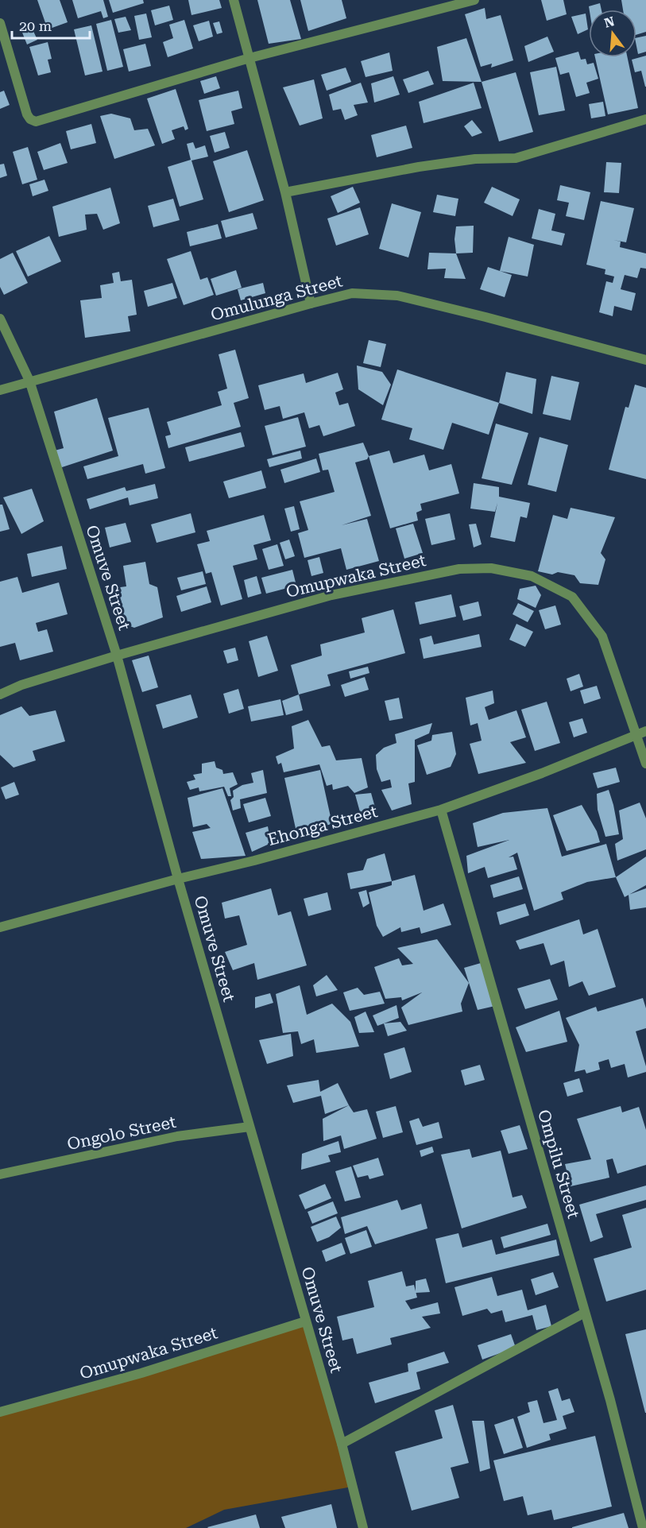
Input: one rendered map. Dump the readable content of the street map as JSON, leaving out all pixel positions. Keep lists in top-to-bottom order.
{
  "streets": {
    "street": [
      "Omulunga Street",
      "Omupwaka Street",
      "Omuve Street",
      "Ehonga Street",
      "Ongolo Street",
      "Ompilu Street"
    ]
  },
  "crossings": [
    ["Omulunga Street", "Omuve Street"],
    ["Omupwaka Street", "Omuve Street"],
    ["Omupwaka Street", "Ehonga Street"],
    ["Omuve Street", "Ehonga Street"],
    ["Omuve Street", "Ongolo Street"],
    ["Ehonga Street", "Ompilu Street"]
  ],
  "scale_bar": "20 m",
  "north": "top"
}
